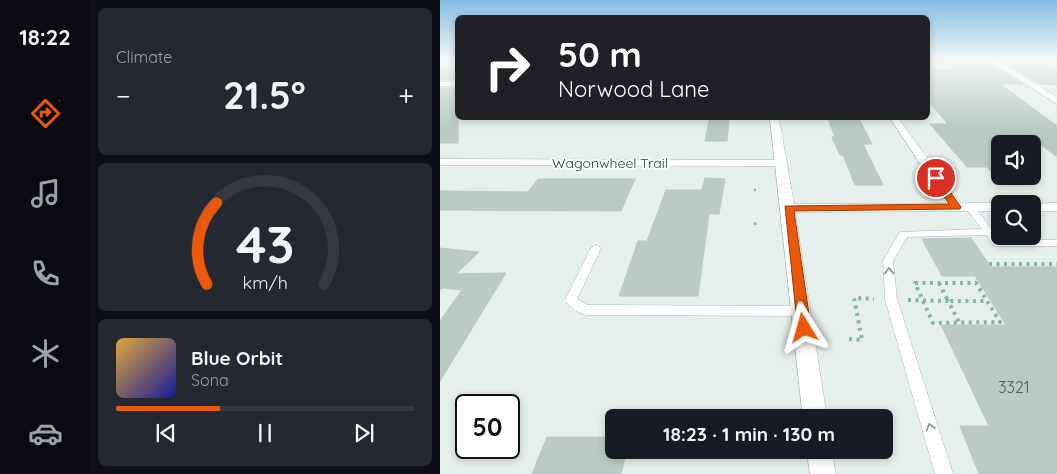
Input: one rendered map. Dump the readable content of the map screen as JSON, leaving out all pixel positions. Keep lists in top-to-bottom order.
{
  "streets": {
    "street": ["Wagonwheel Trail"]
  },
  "house_numbers": ["3321"],
  "page": {
    "tabs": "18:22",
    "tile": "Climate",
    "turn": ["50 m", "Norwood Lane"],
    "heat": ["−", "21.5°", "+"],
    "song": ["Blue Orbit", "Sona"],
    "limit": "50",
    "trip": "18:23 · 1 min · 130 m",
    "gauge": ["43", "km/h"]
  }
}
